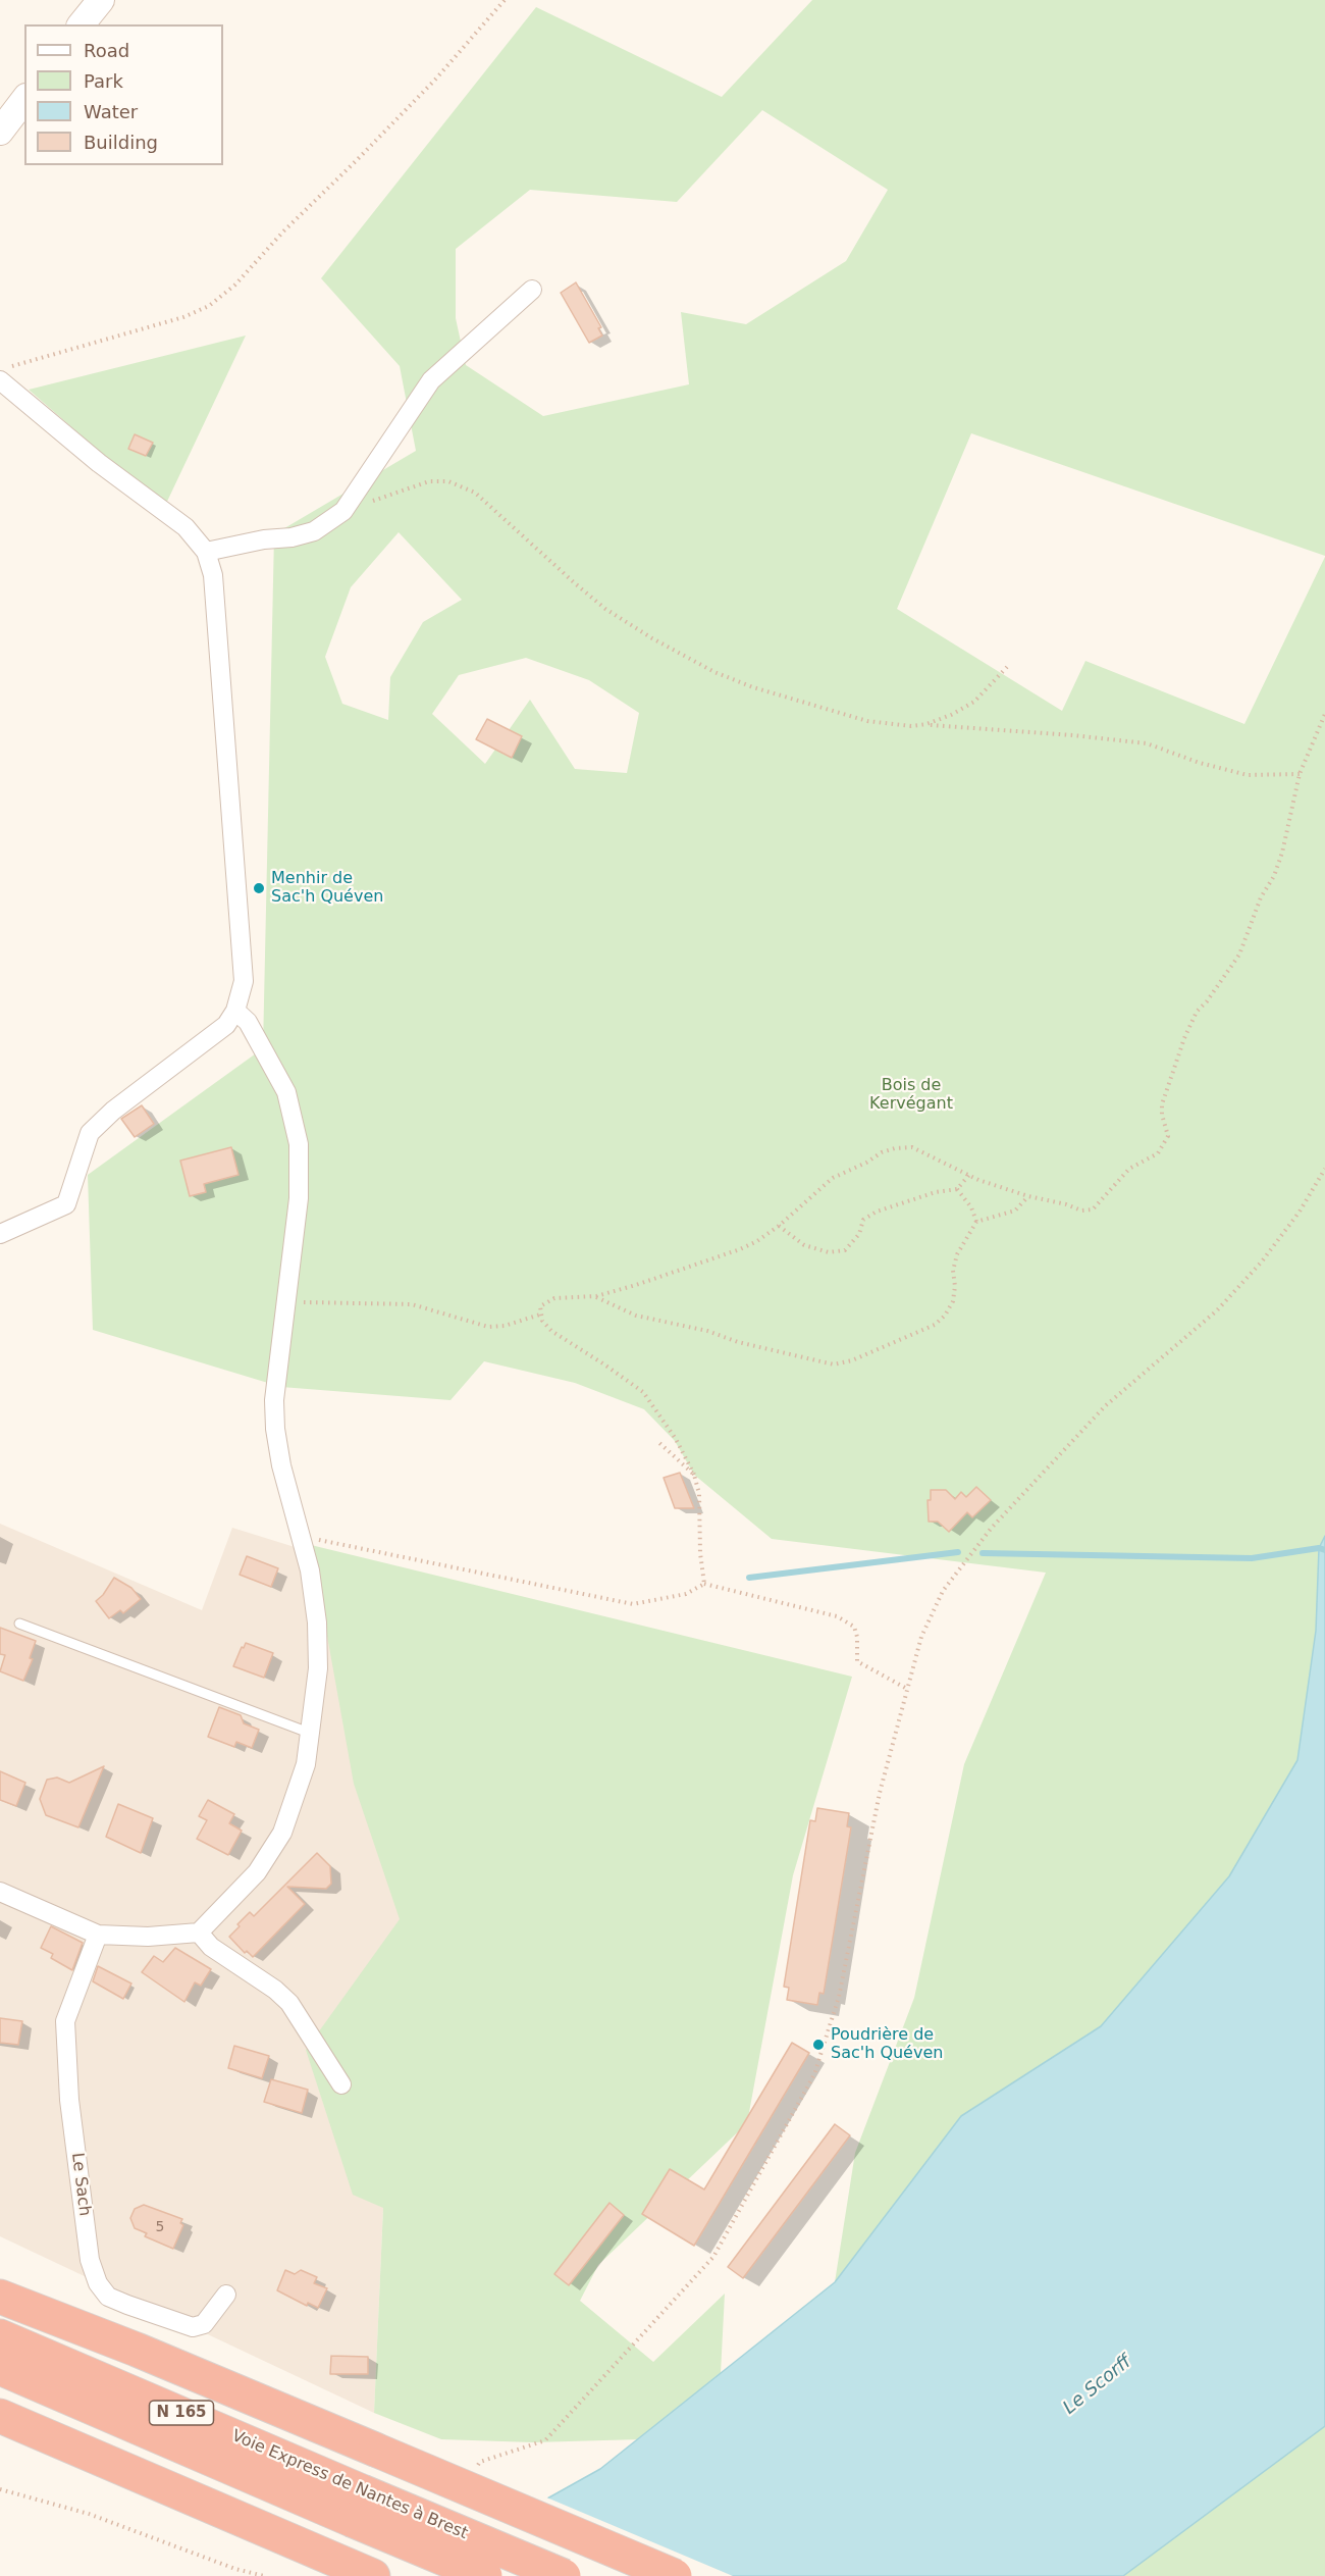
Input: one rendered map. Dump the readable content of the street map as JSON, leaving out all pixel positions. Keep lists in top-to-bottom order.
{
  "streets": {
    "highway": ["N 165", "Voie Express de Nantes à Brest"],
    "street": ["Le Sach"]
  },
  "water": ["Le Scorff"],
  "parks": ["Bois de Kervégant"],
  "places": ["Menhir de Sac'h Quéven", "Poudrière de Sac'h Quéven"],
  "house_numbers": ["5"],
  "legend": [
    "Road",
    "Park",
    "Water",
    "Building"
  ]
}
